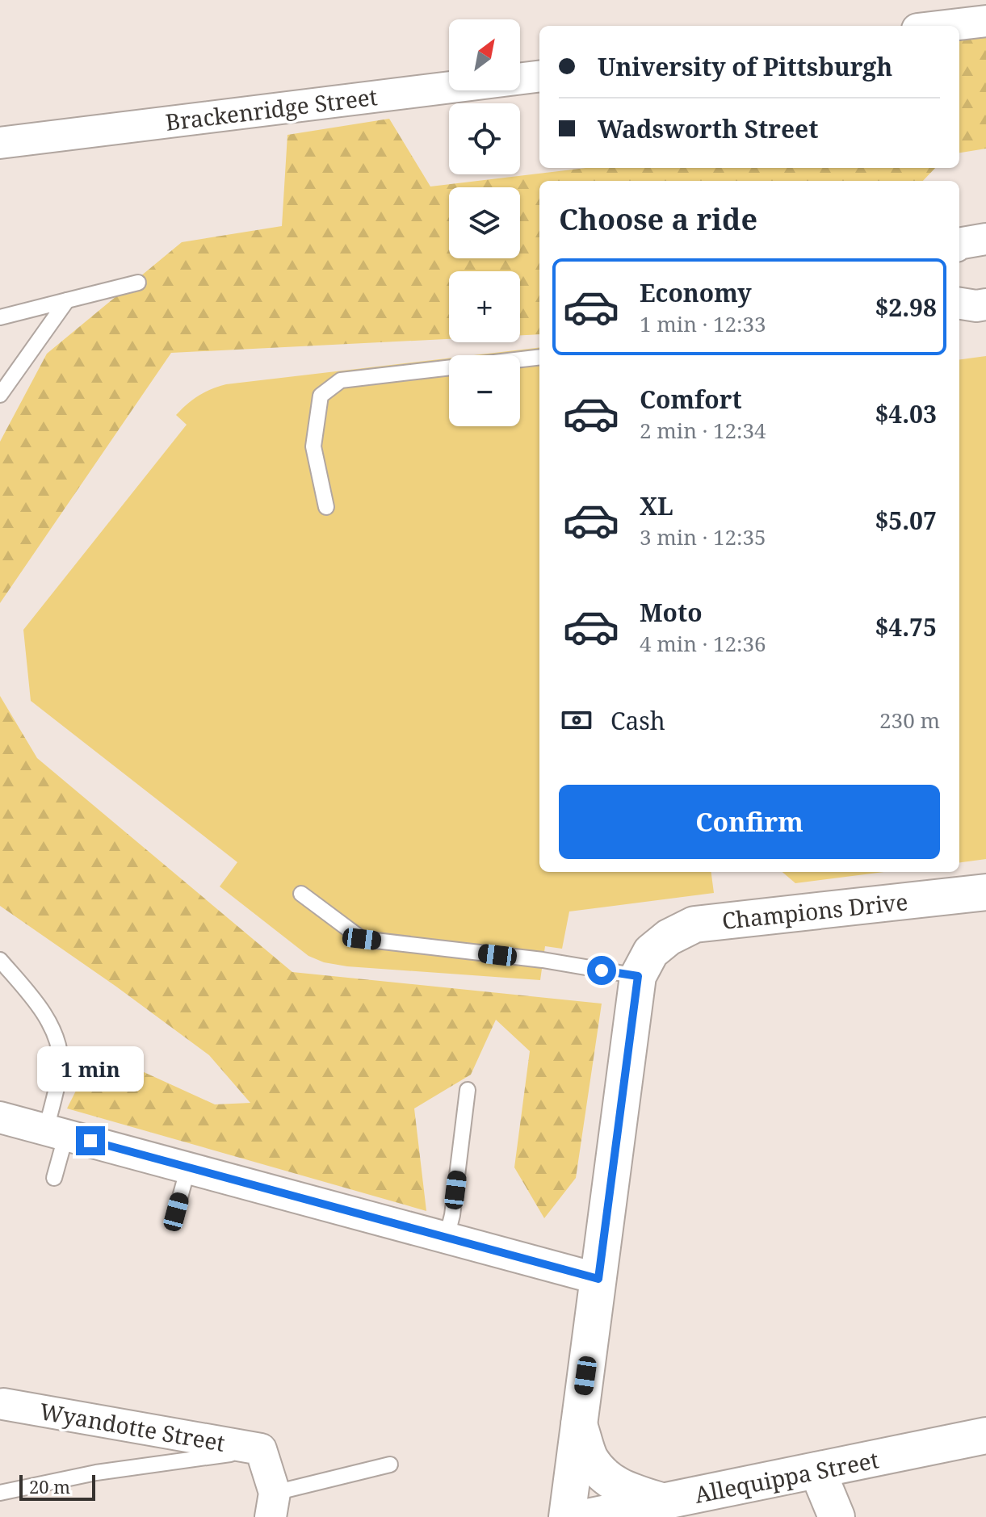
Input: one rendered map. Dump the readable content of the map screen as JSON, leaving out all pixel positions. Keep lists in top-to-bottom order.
{
  "streets": {
    "street": [
      "Brackenridge Street",
      "Champions Drive",
      "Wyandotte Street",
      "Allequippa Street"
    ]
  },
  "scale_bar": "20 m",
  "north": "top right",
  "page": {
    "map_buttons": ["+", "−"],
    "banner": ["University of Pittsburgh", "Wadsworth Street"],
    "heading": "Choose a ride",
    "list": [
      {
        "name": "Economy",
        "note": "1 min · 12:33",
        "value": "$2.98"
      },
      {
        "name": "Comfort",
        "note": "2 min · 12:34",
        "value": "$4.03"
      },
      {
        "name": "XL",
        "note": "3 min · 12:35",
        "value": "$5.07"
      },
      {
        "name": "Moto",
        "note": "4 min · 12:36",
        "value": "$4.75"
      }
    ],
    "pay": ["Cash", "230 m"],
    "buttons": "Confirm",
    "bubble": "1 min",
    "scale": "20 m"
  }
}
